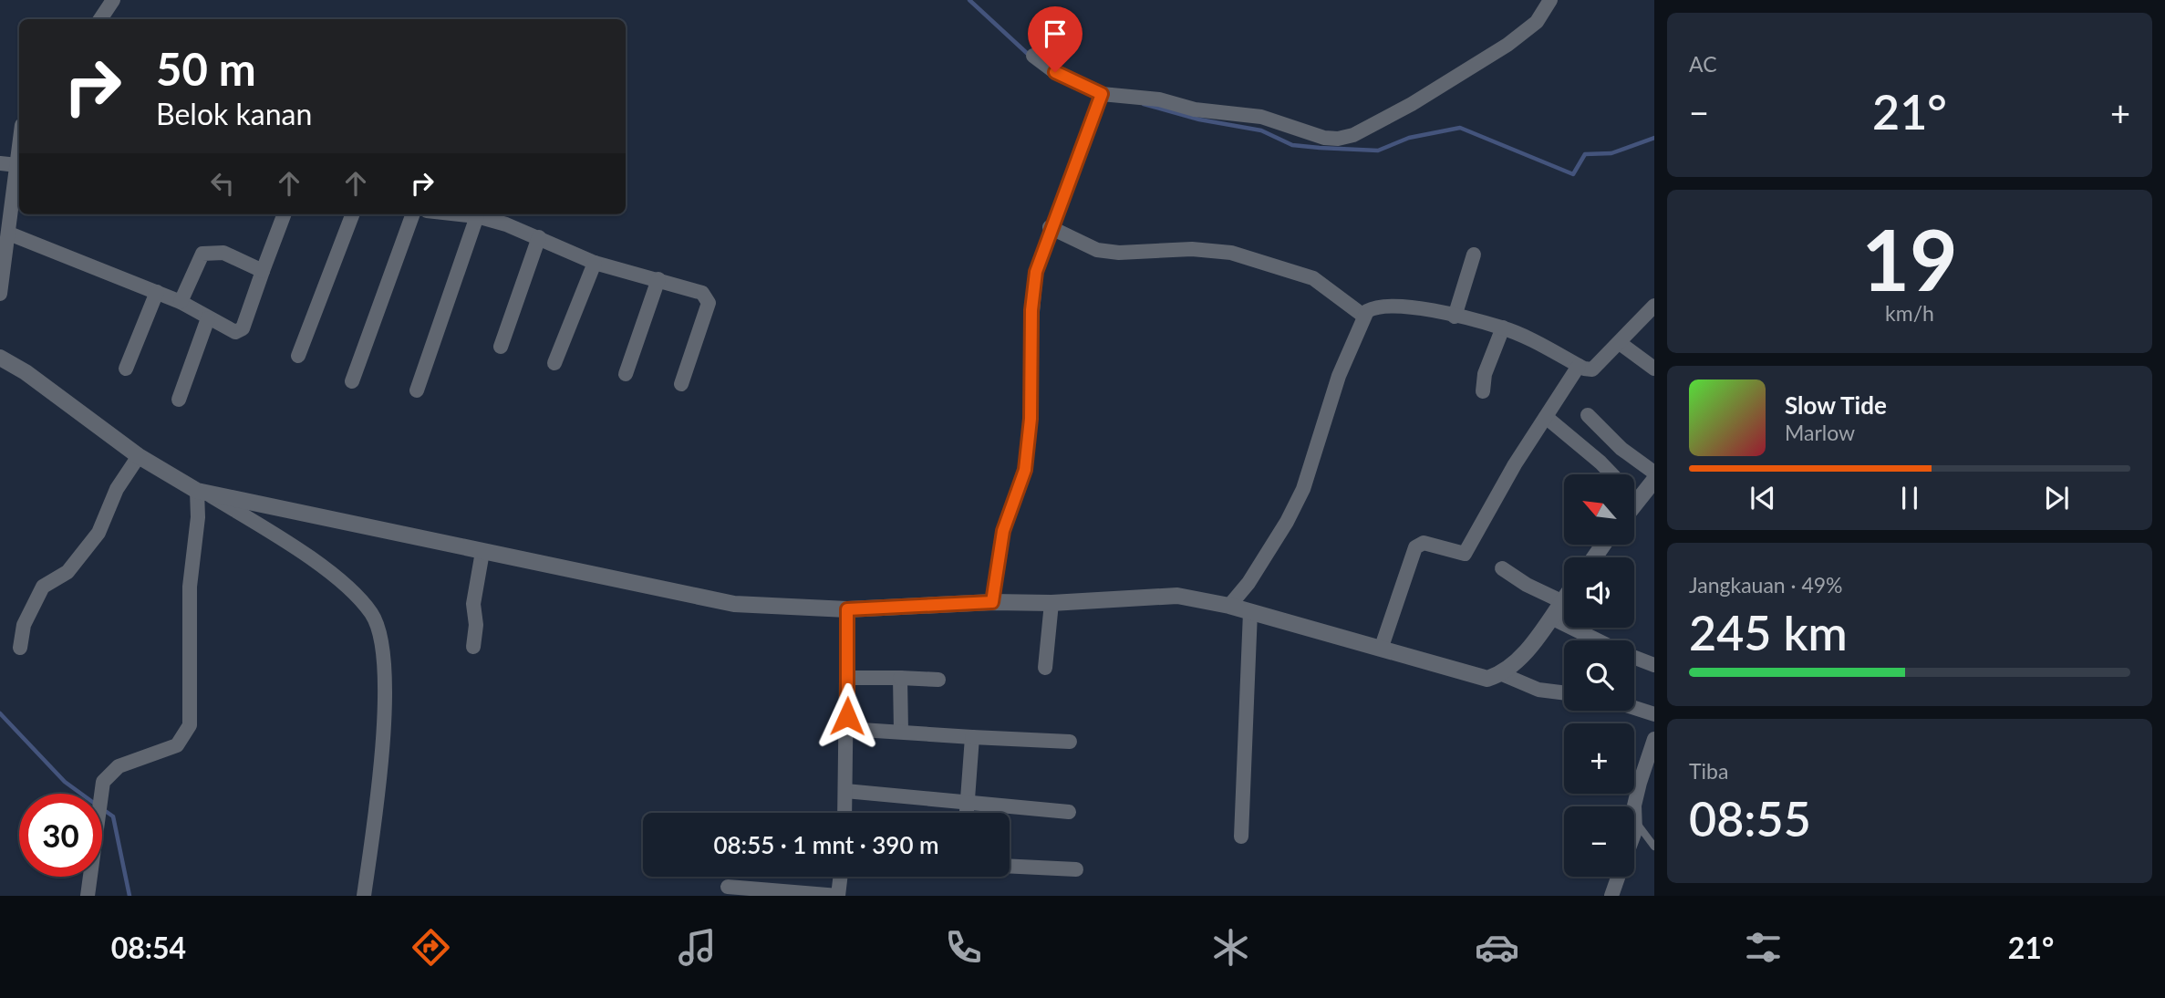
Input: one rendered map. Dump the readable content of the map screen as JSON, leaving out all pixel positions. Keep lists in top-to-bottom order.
{
  "north": "top left",
  "page": {
    "tile": [
      "AC",
      ["19", "km/h"],
      ["Jangkauan · 49%", "245 km"],
      ["Tiba", "08:55"]
    ],
    "turn": ["50 m", "Belok kanan"],
    "heat": ["−", "21°", "+"],
    "song": ["Slow Tide", "Marlow"],
    "map_buttons": ["+", "−"],
    "limit": "30",
    "trip": "08:55 · 1 mnt · 390 m",
    "tabs": ["08:54", "21°"]
  }
}
